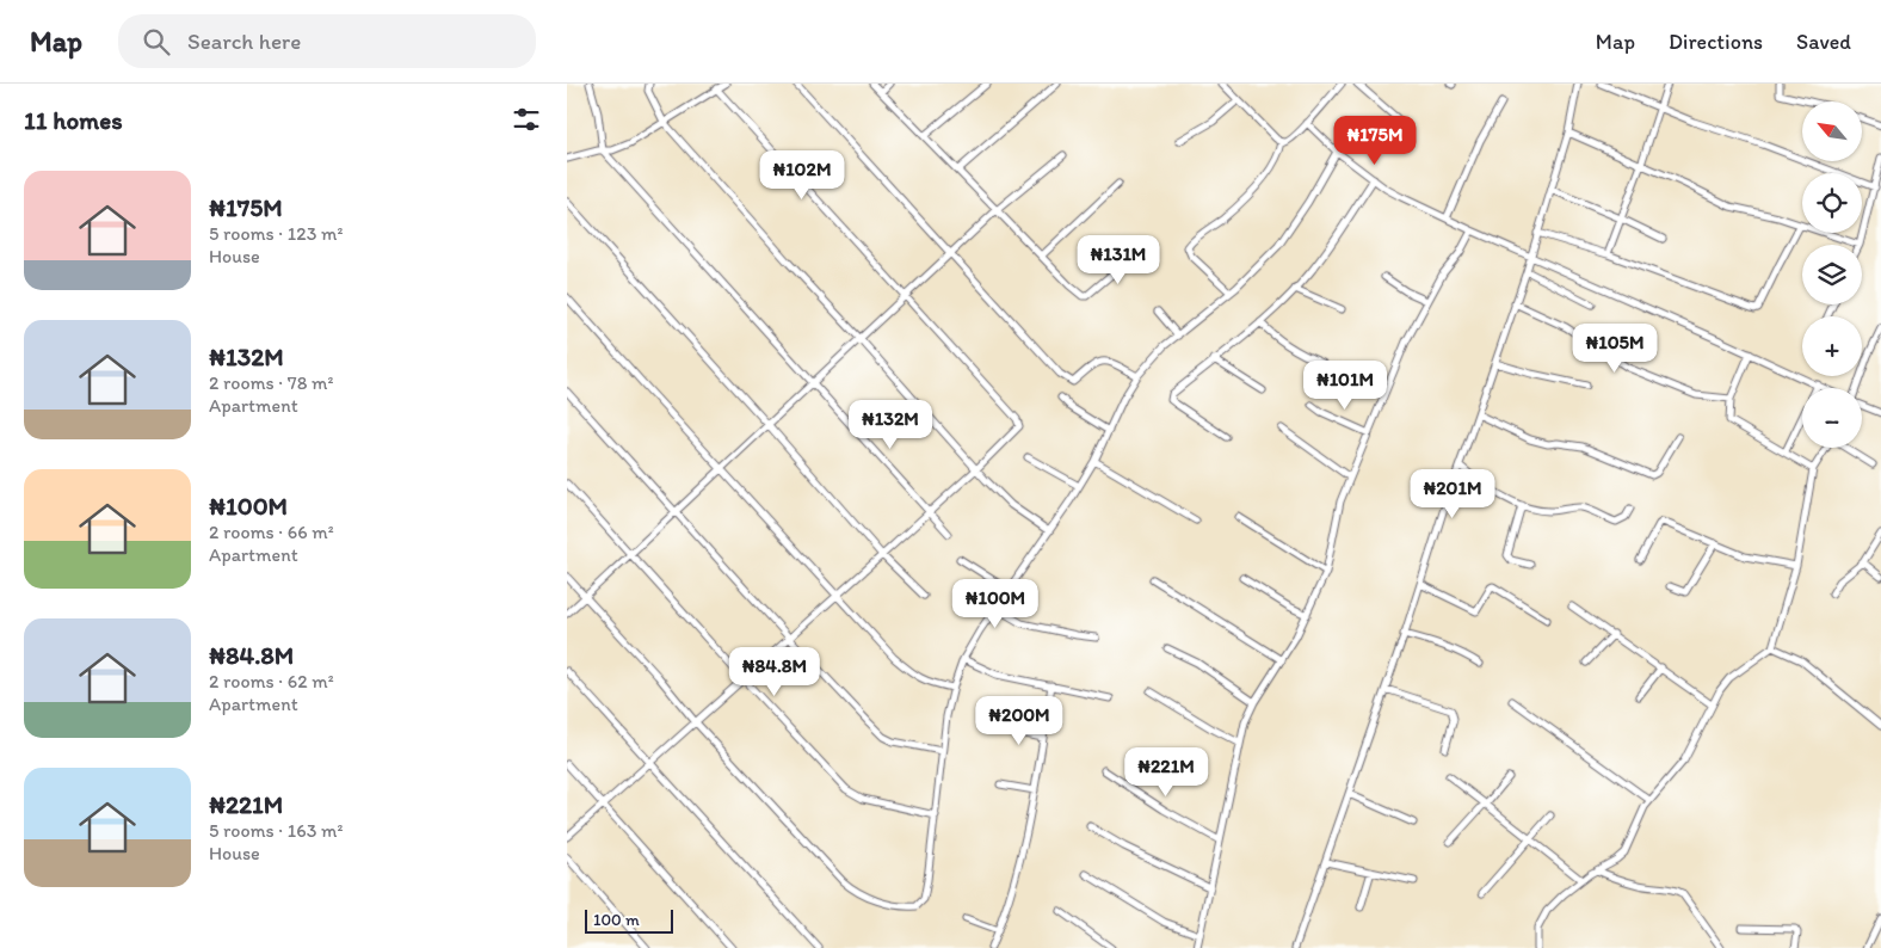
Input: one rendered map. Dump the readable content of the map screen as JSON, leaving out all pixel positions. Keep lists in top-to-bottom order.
{
  "scale_bar": "100 m",
  "north": "top left",
  "page": {
    "header": "Map",
    "search": "Search here",
    "nav": ["Map", "Directions", "Saved"],
    "heading": "11 homes",
    "map_buttons": ["+", "−"],
    "price": [
      "₦175M",
      "₦102M",
      "₦131M",
      "₦105M",
      "₦101M",
      "₦132M",
      "₦201M",
      "₦100M",
      "₦84.8M",
      "₦200M",
      "₦221M"
    ],
    "list": [
      {
        "name": "₦175M",
        "note": "5 rooms · 123 m² · House"
      },
      {
        "name": "₦132M",
        "note": "2 rooms · 78 m² · Apartment"
      },
      {
        "name": "₦100M",
        "note": "2 rooms · 66 m² · Apartment"
      },
      {
        "name": "₦84.8M",
        "note": "2 rooms · 62 m² · Apartment"
      },
      {
        "name": "₦221M",
        "note": "5 rooms · 163 m² · House"
      }
    ],
    "scale": "100 m"
  }
}
